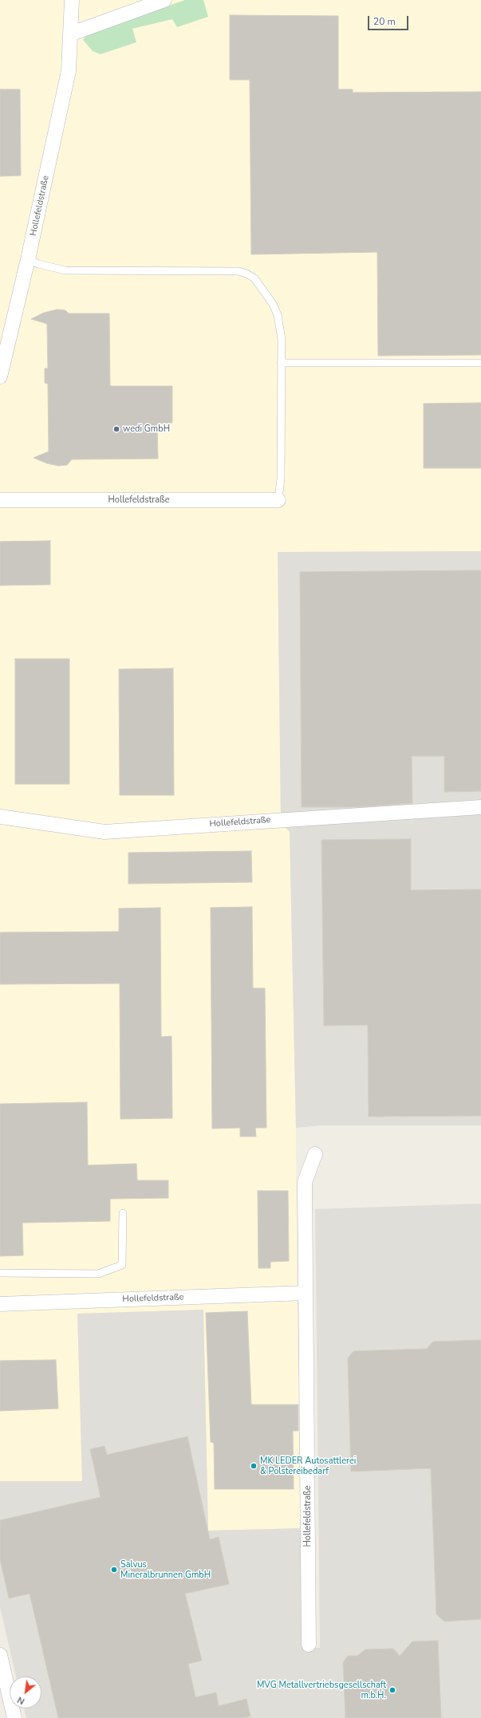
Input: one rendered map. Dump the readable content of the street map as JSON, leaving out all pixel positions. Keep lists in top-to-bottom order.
{
  "streets": {
    "street": ["Hollefeldstraße"]
  },
  "places": [
    "wedi GmbH",
    "MK LEDER Autosattlerei & Polstereibedarf",
    "Salvus Mineralbrunnen GmbH",
    "MVG Metallvertriebsgesellschaft m.b.H."
  ],
  "scale_bar": "20 m",
  "north": "bottom left"
}
